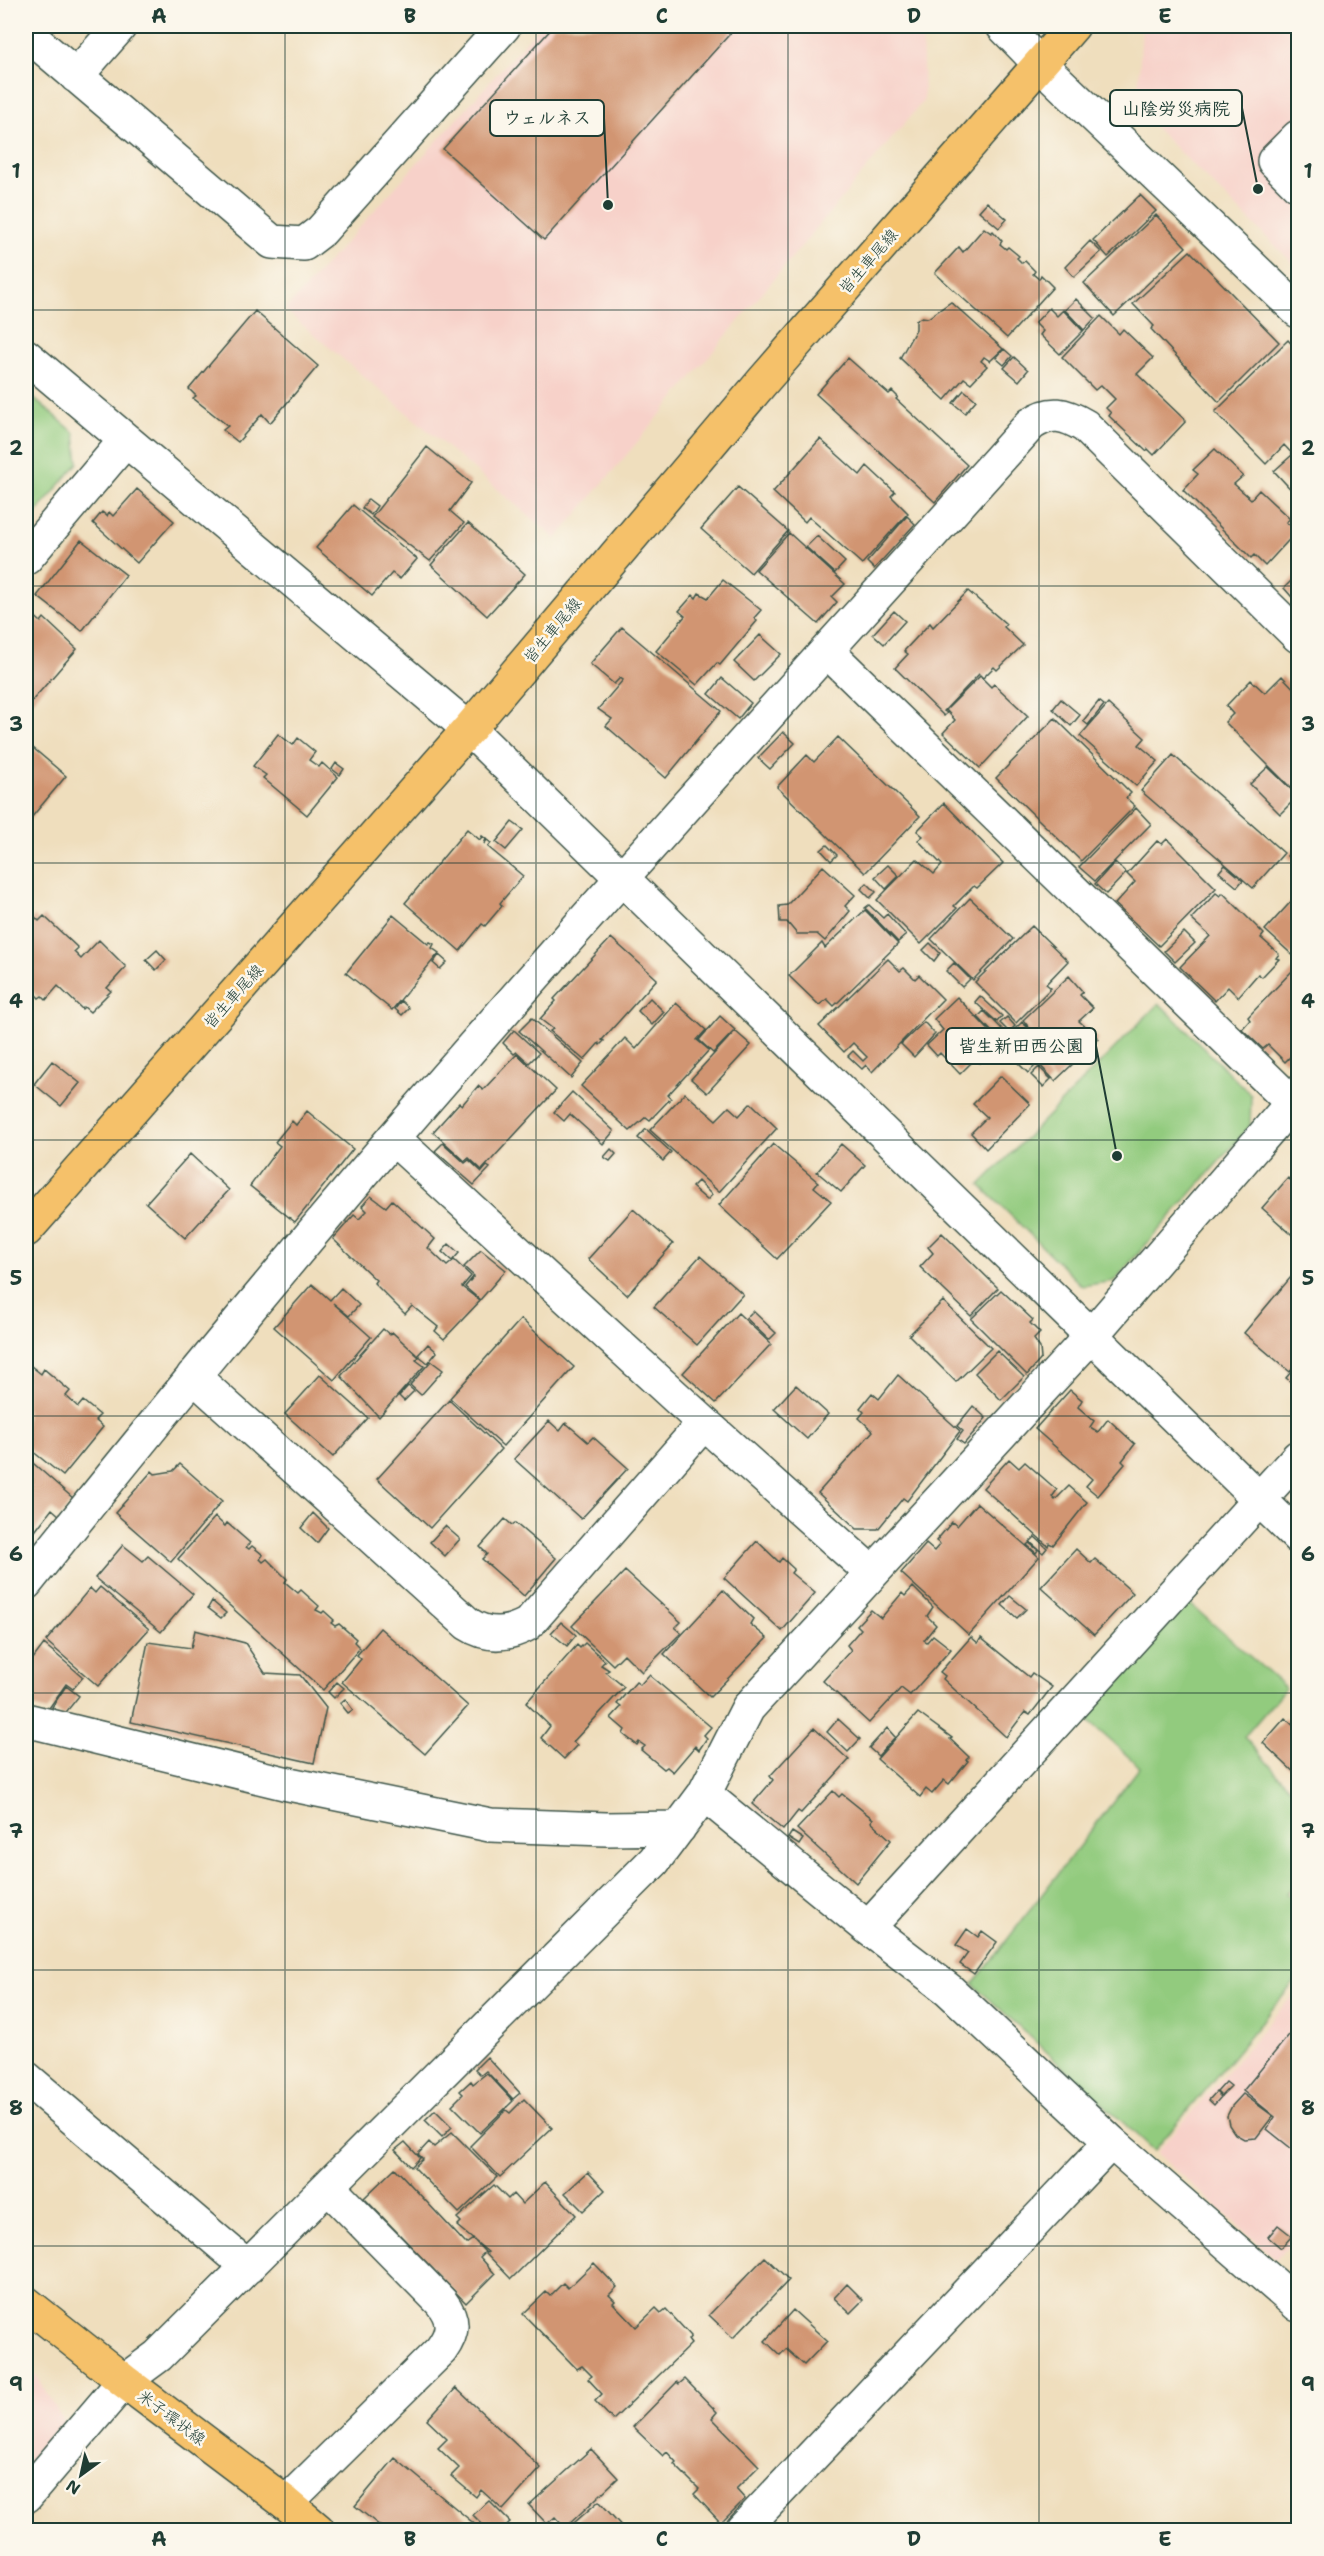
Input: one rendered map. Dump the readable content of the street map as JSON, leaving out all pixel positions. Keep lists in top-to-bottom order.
{
  "streets": {
    "main road": ["皆生車尾線", "米子環状線"]
  },
  "places": ["山陰労災病院", "ウェルネス", "皆生新田西公園"],
  "north": "bottom left",
  "grid": {
    "columns": [
      "A",
      "B",
      "C",
      "D",
      "E"
    ],
    "rows": [
      "1",
      "2",
      "3",
      "4",
      "5",
      "6",
      "7",
      "8",
      "9"
    ]
  }
}
